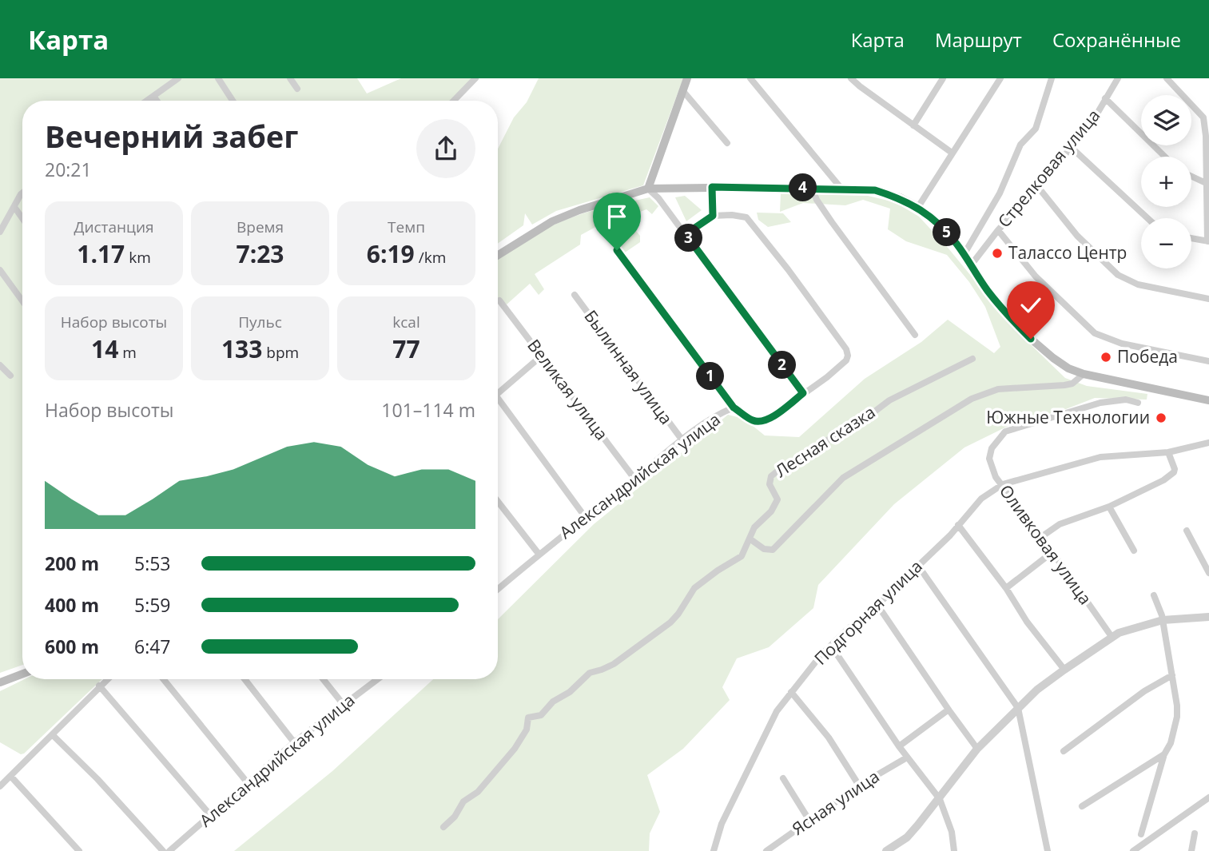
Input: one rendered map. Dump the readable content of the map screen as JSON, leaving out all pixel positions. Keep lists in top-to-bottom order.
{
  "streets": {
    "street": [
      "Стрелковая улица",
      "Былинная улица",
      "Великая улица",
      "Лесная сказка",
      "Александрийская улица",
      "Оливковая улица",
      "Подгорная улица",
      "Ясная улица"
    ]
  },
  "crossings": [
    ["Былинная улица", "Александрийская улица"],
    ["Великая улица", "Александрийская улица"],
    ["Оливковая улица", "Подгорная улица"]
  ],
  "places": ["Талассо Центр", "Победа", "Южные Технологии"],
  "page": {
    "header": "Карта",
    "nav": ["Карта", "Маршрут", "Сохранённые"],
    "map_buttons": ["+", "−"],
    "heading": ["Вечерний забег", "20:21"],
    "pins": [
      "4",
      "5",
      "3",
      "2",
      "1"
    ],
    "stats": [
      ["Дистанция", "1.17 km"],
      ["Время", "7:23"],
      ["Темп", "6:19 /km"],
      ["Набор высоты", "14 m"],
      ["Пульс", "133 bpm"],
      ["kcal", "77"]
    ],
    "chart": ["Набор высоты", "101–114 m"],
    "list": [
      {
        "name": "200 m",
        "note": "5:53"
      },
      {
        "name": "400 m",
        "note": "5:59"
      },
      {
        "name": "600 m",
        "note": "6:47"
      }
    ]
  }
}
